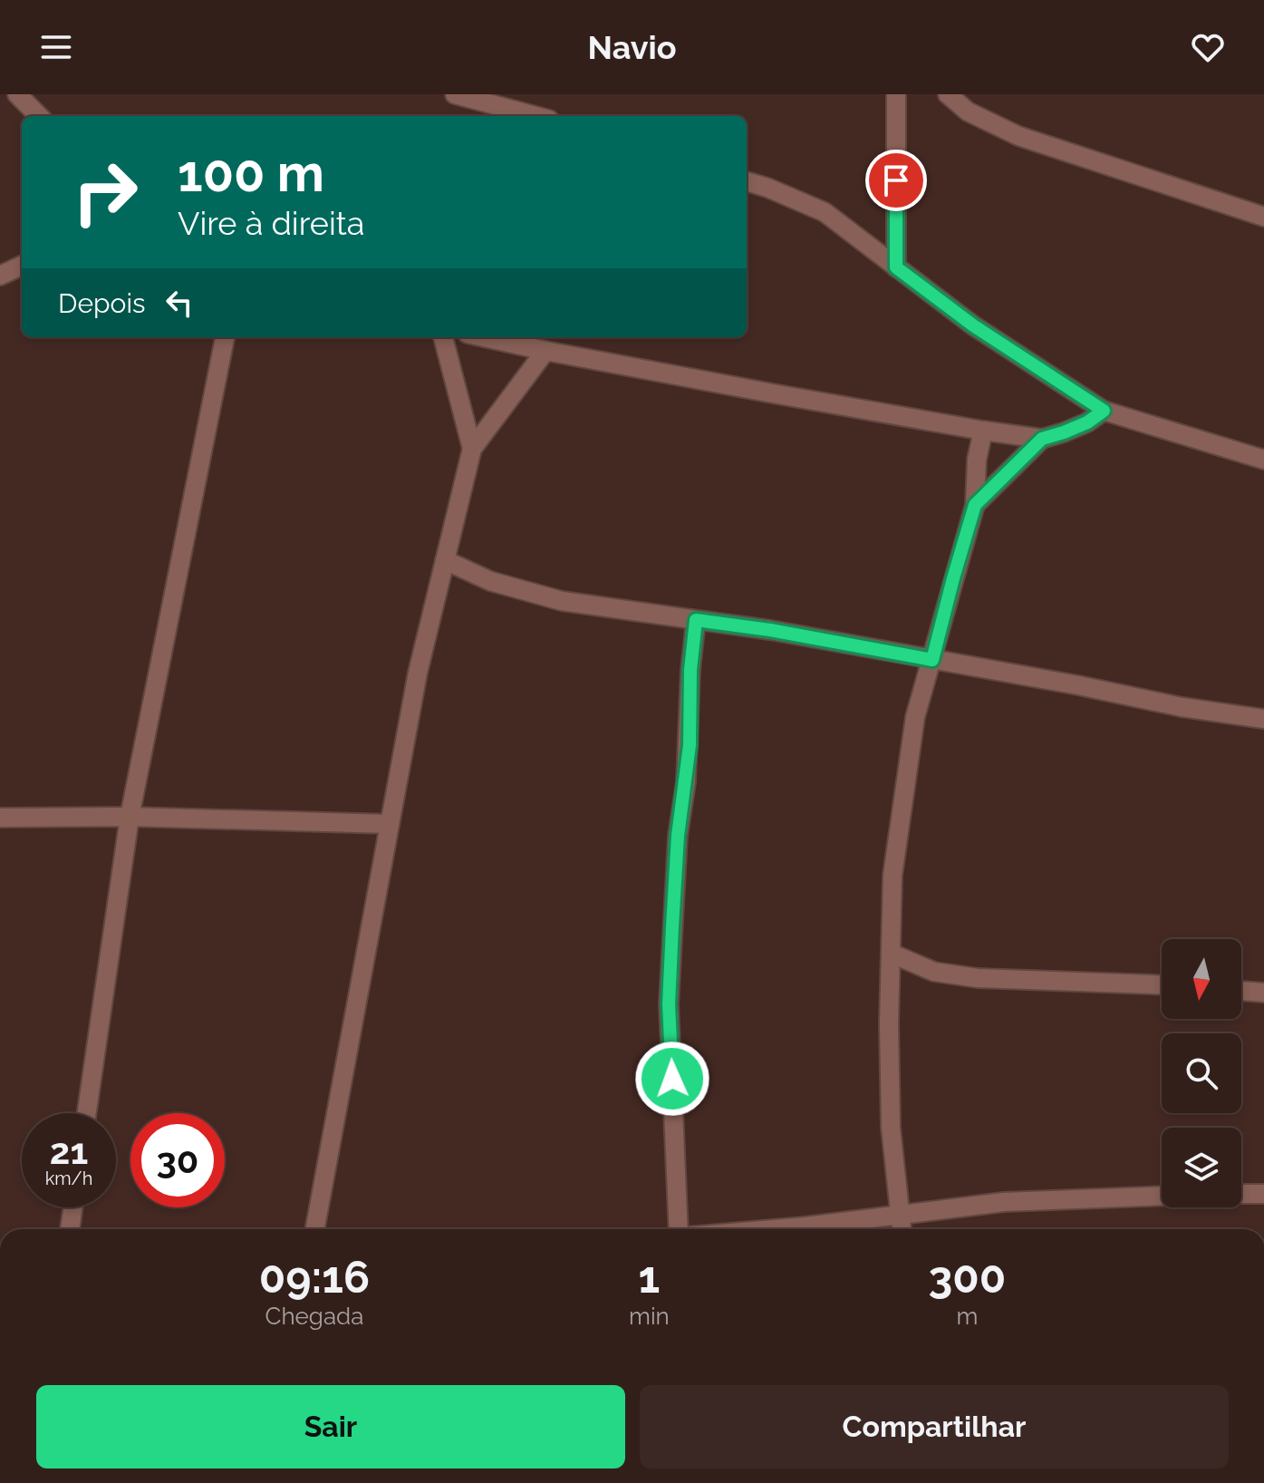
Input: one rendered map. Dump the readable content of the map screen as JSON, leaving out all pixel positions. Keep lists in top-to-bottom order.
{
  "north": "bottom",
  "page": {
    "header": "Navio",
    "turn": ["100 m", "Vire à direita"],
    "then": "Depois",
    "speed": "21 km/h",
    "limit": "30",
    "eta": [
      "09:16",
      "Chegada",
      "1",
      "min",
      "300",
      "m"
    ],
    "buttons": ["Sair", "Compartilhar"]
  }
}
